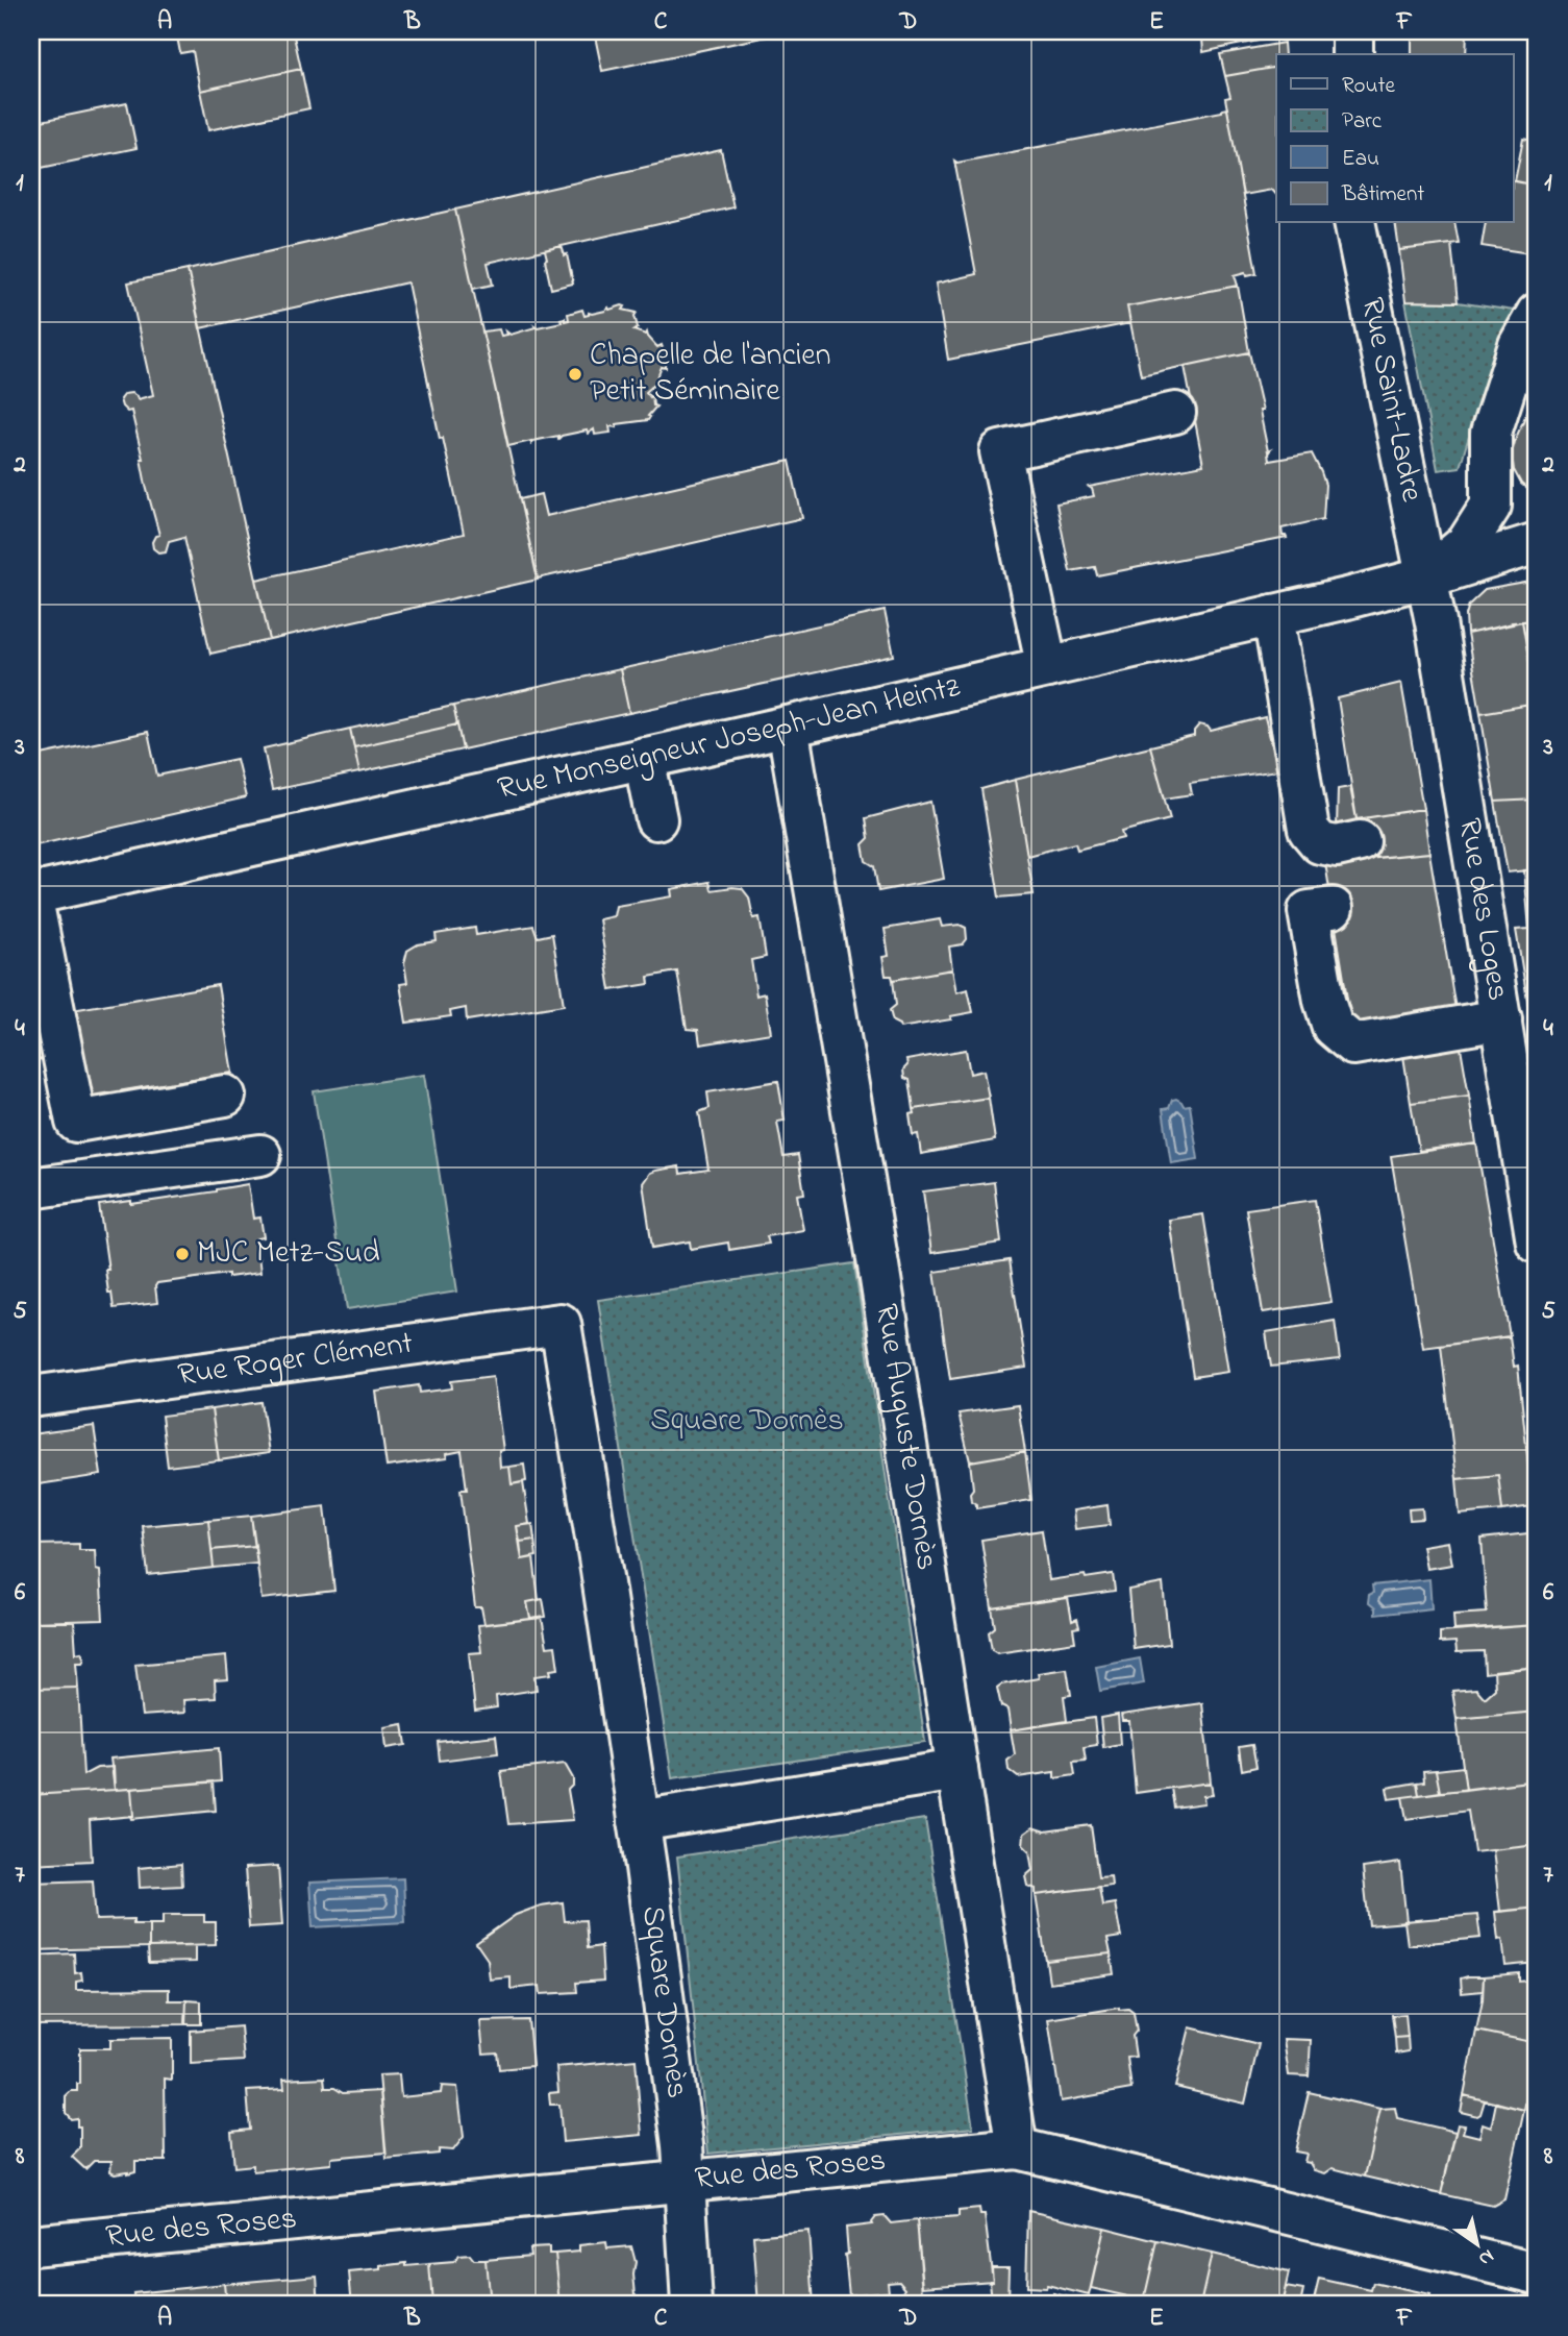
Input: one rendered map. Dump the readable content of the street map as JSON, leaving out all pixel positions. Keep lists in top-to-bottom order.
{
  "streets": {
    "street": [
      "Rue Saint-Ladre",
      "Rue Monseigneur Joseph-Jean Heintz",
      "Rue des Loges",
      "Rue Roger Clément",
      "Rue Auguste Dornès",
      "Square Dornès",
      "Rue des Roses"
    ]
  },
  "crossings": [
    ["Rue Saint-Ladre", "Rue Monseigneur Joseph-Jean Heintz"],
    ["Rue Saint-Ladre", "Rue des Loges"],
    ["Rue Monseigneur Joseph-Jean Heintz", "Rue des Loges"],
    ["Rue Monseigneur Joseph-Jean Heintz", "Rue Auguste Dornès"],
    ["Rue Roger Clément", "Square Dornès"],
    ["Rue Auguste Dornès", "Rue des Roses"],
    ["Square Dornès", "Rue des Roses"]
  ],
  "parks": ["Square Dornès"],
  "places": ["Chapelle de l'ancien Petit Séminaire", "MJC Metz-Sud"],
  "legend": [
    "Route",
    "Parc",
    "Eau",
    "Bâtiment"
  ],
  "north": "bottom right",
  "grid": {
    "columns": [
      "A",
      "B",
      "C",
      "D",
      "E",
      "F"
    ],
    "rows": [
      "1",
      "2",
      "3",
      "4",
      "5",
      "6",
      "7",
      "8"
    ]
  }
}
